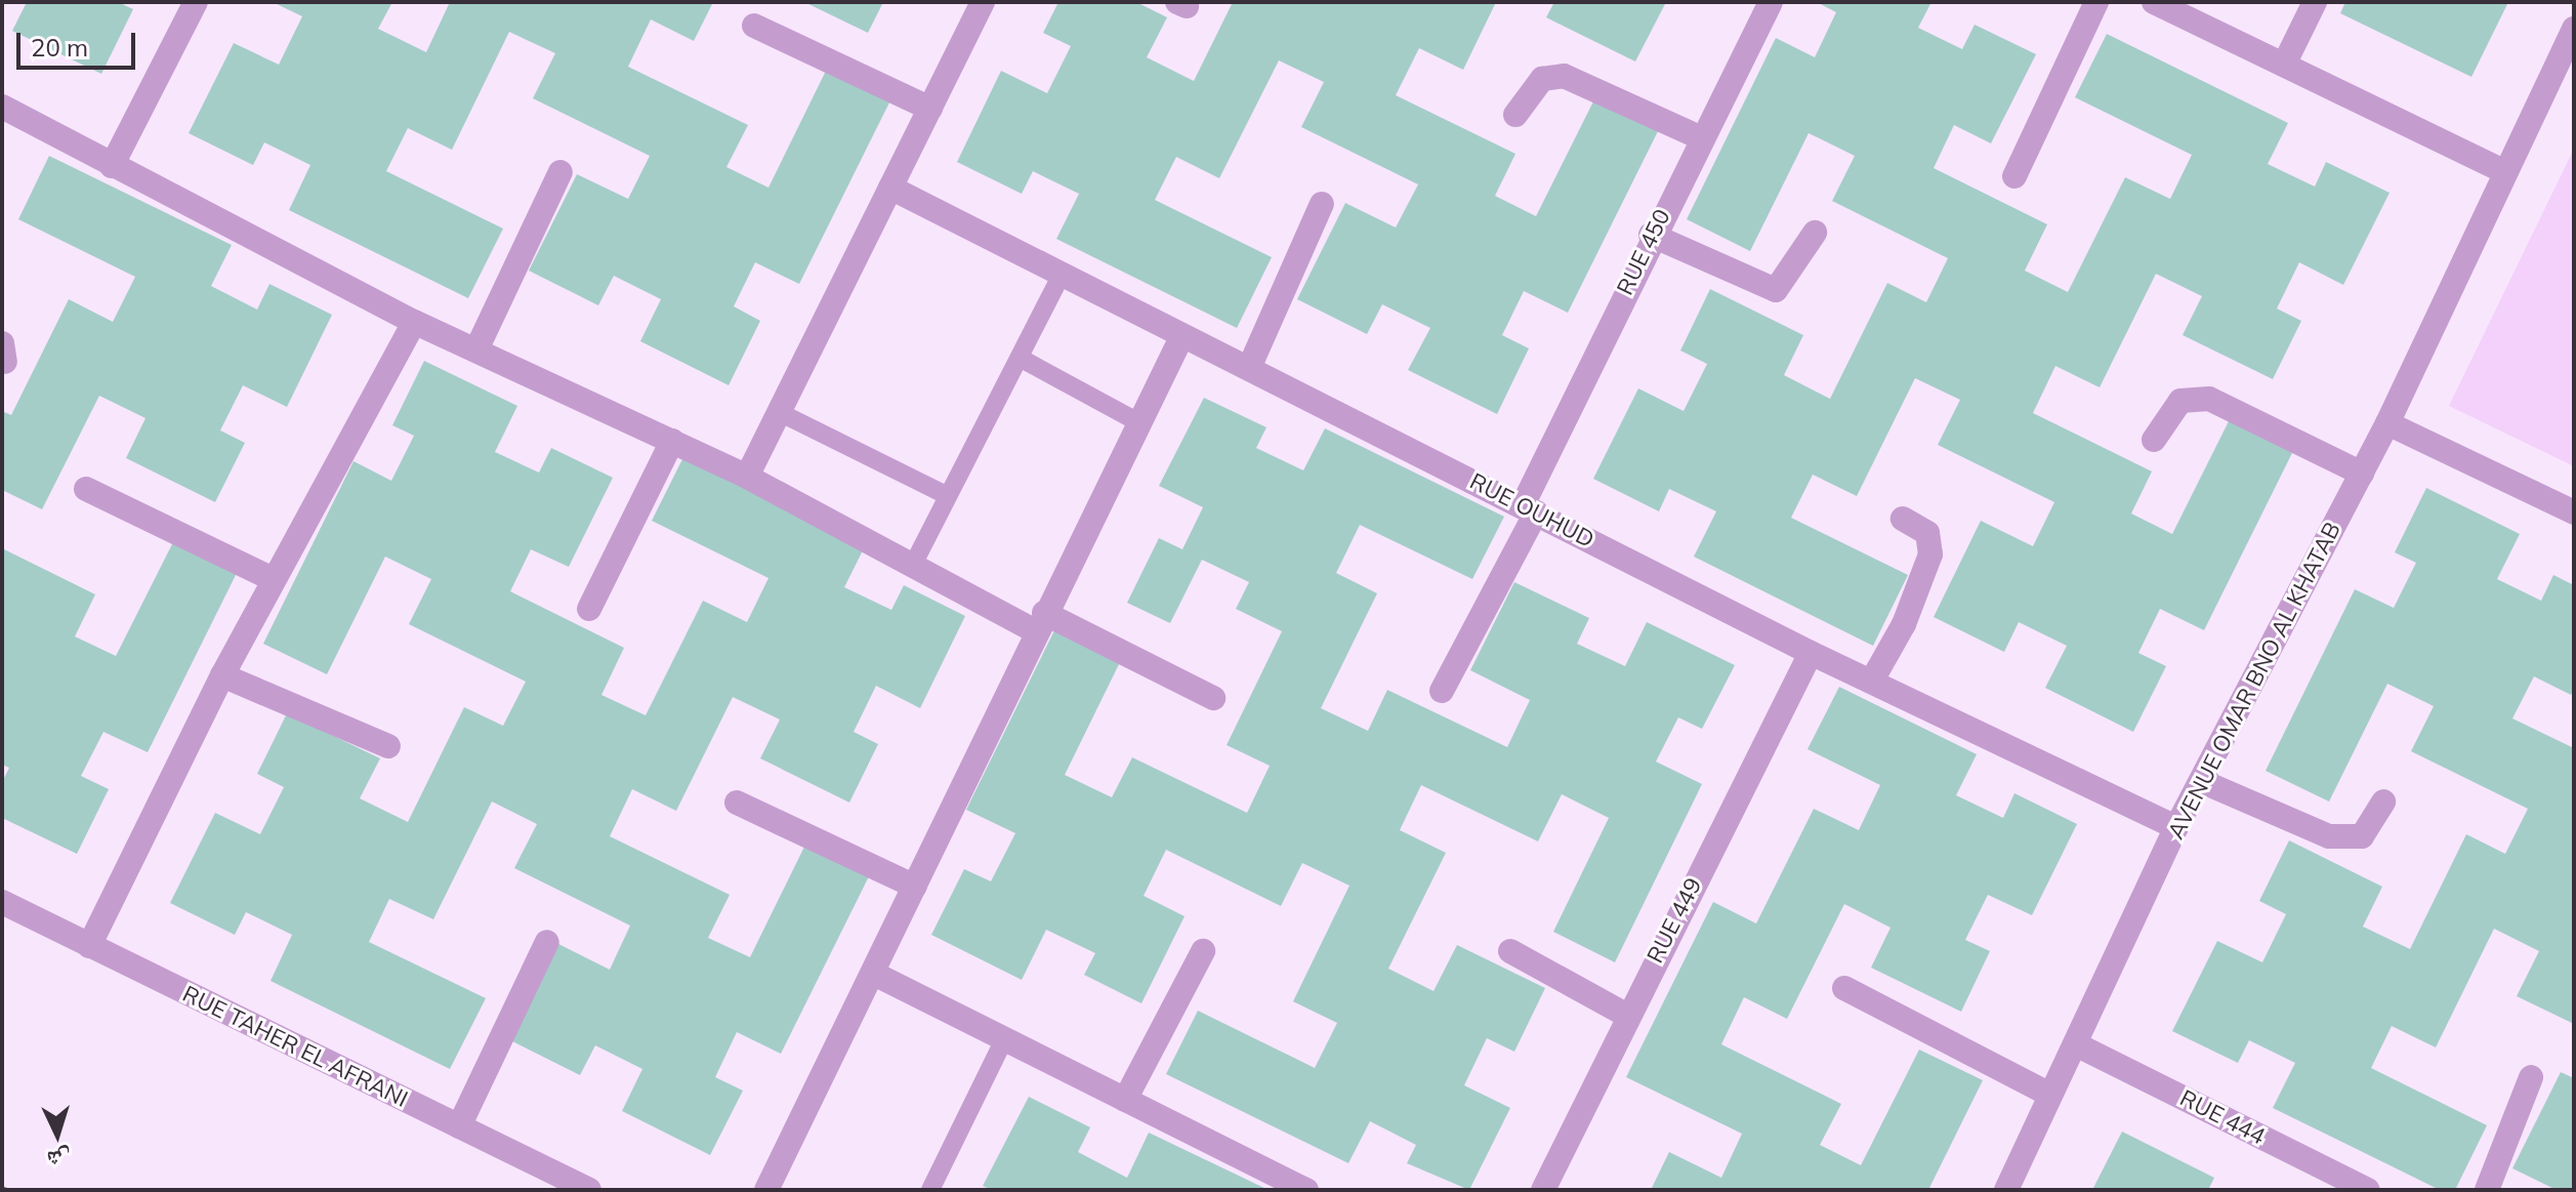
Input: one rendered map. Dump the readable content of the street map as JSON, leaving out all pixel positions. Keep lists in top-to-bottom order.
{
  "streets": {
    "street": [
      "RUE 450",
      "RUE OUHUD",
      "AVENUE OMAR BNO AL KHATAB",
      "RUE 449",
      "RUE TAHER EL AFRANI",
      "RUE 444"
    ]
  },
  "crossings": [
    ["RUE 450", "RUE OUHUD"],
    ["RUE OUHUD", "AVENUE OMAR BNO AL KHATAB"],
    ["RUE OUHUD", "RUE 449"],
    ["AVENUE OMAR BNO AL KHATAB", "RUE 444"]
  ],
  "scale_bar": "20 m",
  "north": "bottom"
}
